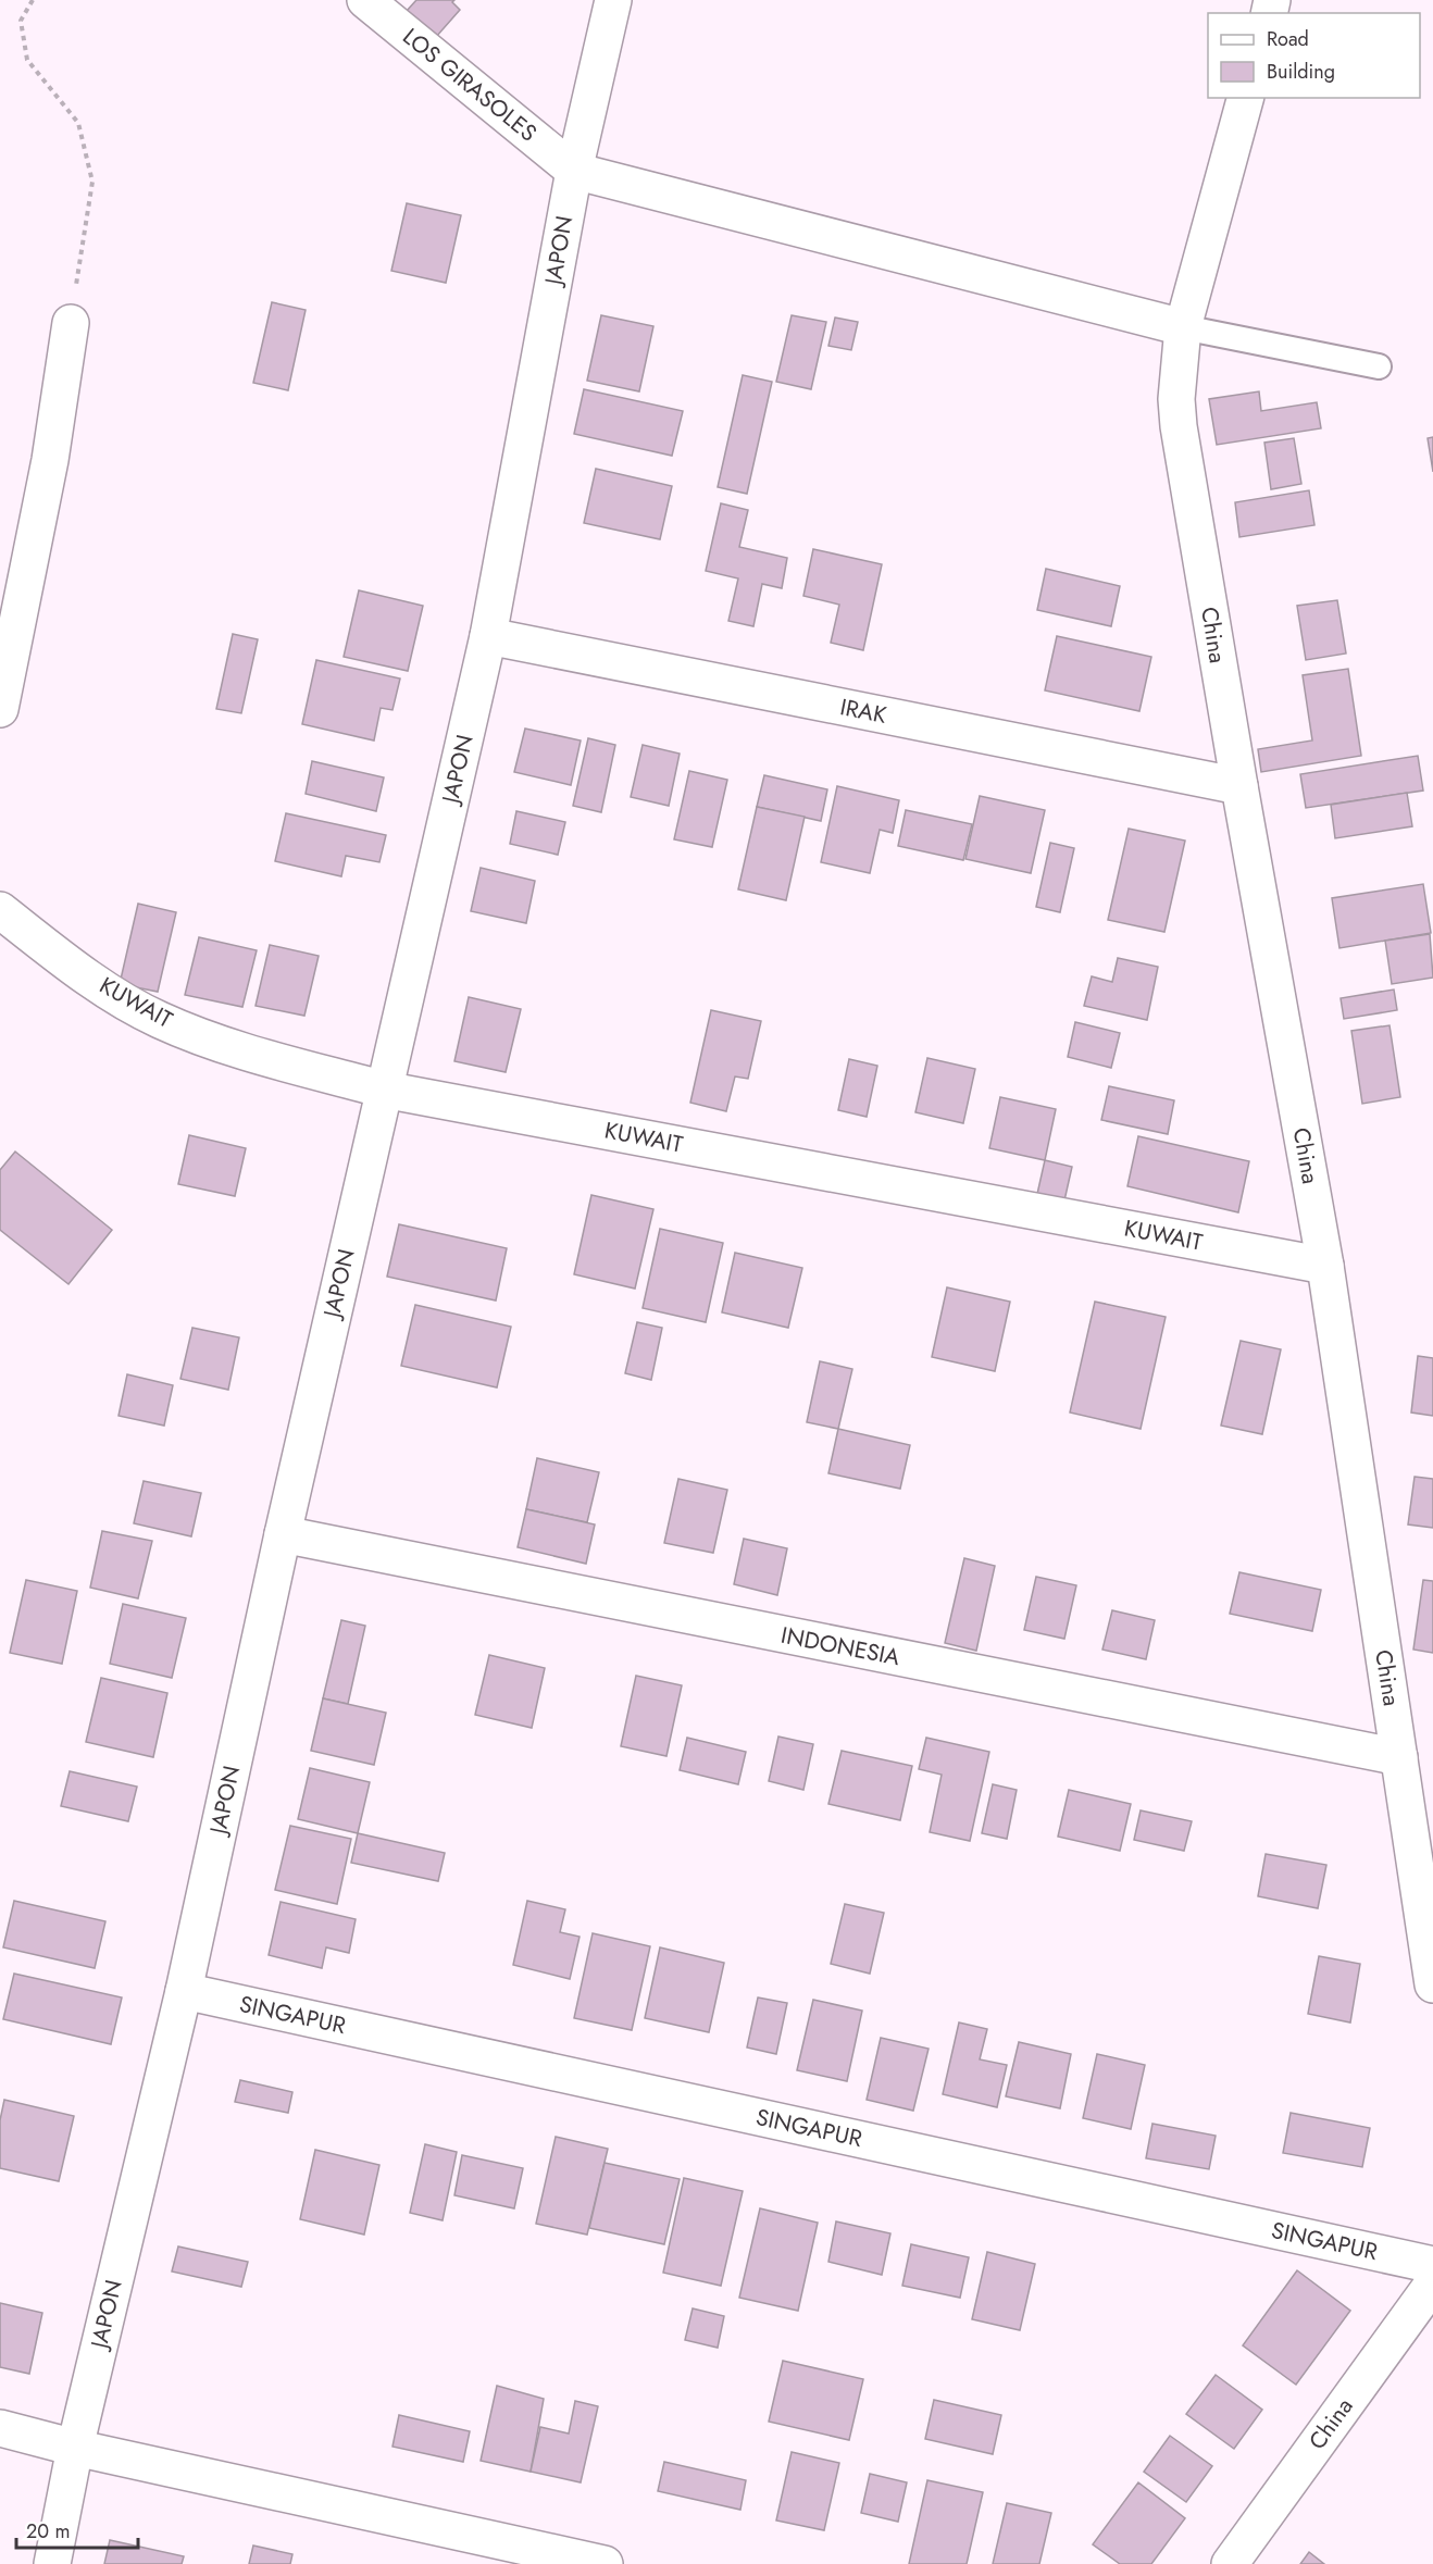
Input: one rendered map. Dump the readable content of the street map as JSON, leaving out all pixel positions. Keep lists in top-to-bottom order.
{
  "streets": {
    "street": [
      "LOS GIRASOLES",
      "JAPON",
      "China",
      "IRAK",
      "KUWAIT",
      "INDONESIA",
      "SINGAPUR"
    ]
  },
  "crossings": [
    ["LOS GIRASOLES", "JAPON"],
    ["JAPON", "IRAK"],
    ["JAPON", "KUWAIT"],
    ["JAPON", "INDONESIA"],
    ["JAPON", "SINGAPUR"],
    ["China", "IRAK"],
    ["China", "KUWAIT"],
    ["China", "INDONESIA"]
  ],
  "legend": ["Road", "Building"],
  "scale_bar": "20 m"
}
